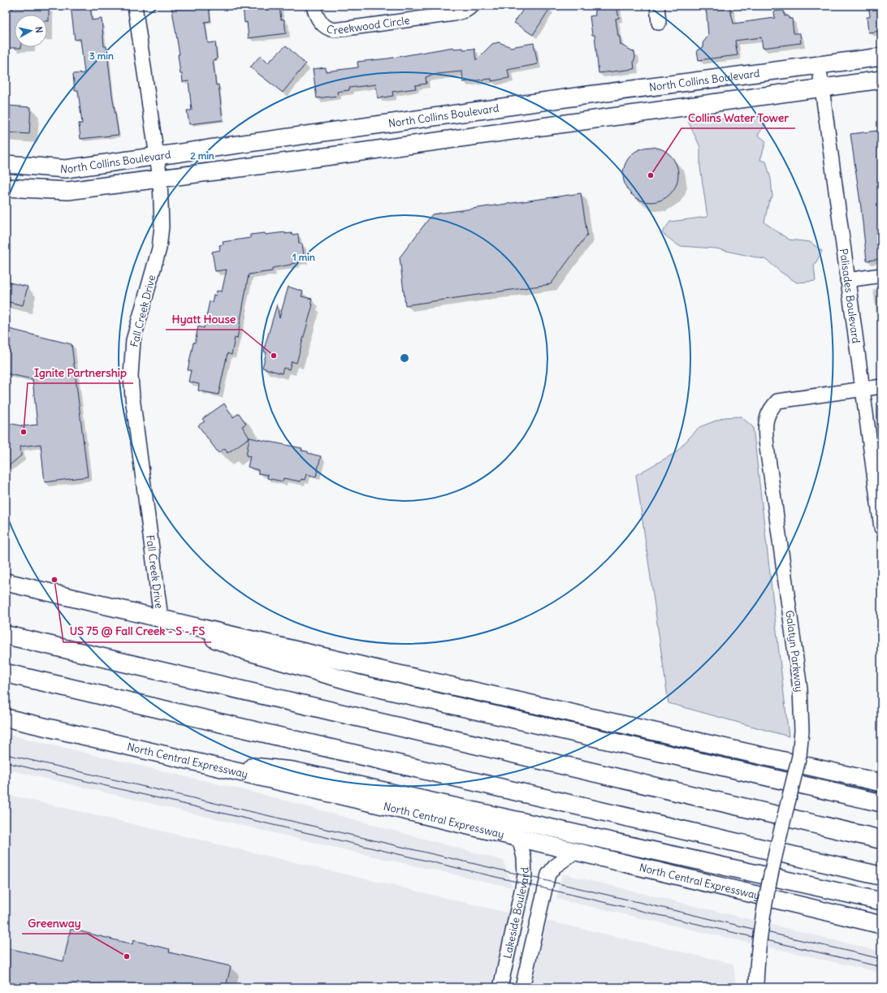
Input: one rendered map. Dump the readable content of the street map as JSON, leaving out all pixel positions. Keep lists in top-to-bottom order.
{
  "streets": {
    "main road": ["North Collins Boulevard", "North Central Expressway"],
    "street": [
      "Creekwood Circle",
      "Palisades Boulevard",
      "Fall Creek Drive",
      "Galatyn Parkway",
      "Lakeside Boulevard"
    ]
  },
  "crossings": [
    ["North Collins Boulevard", "Palisades Boulevard"],
    ["North Collins Boulevard", "Fall Creek Drive"],
    ["Palisades Boulevard", "Galatyn Parkway"],
    ["North Central Expressway", "Lakeside Boulevard"]
  ],
  "places": [
    "Collins Water Tower",
    "Hyatt House",
    "Ignite Partnership",
    "US 75 @ Fall Creek - S - FS",
    "Greenway"
  ],
  "north": "right",
  "rings": ["3 min", "2 min", "1 min"]
}
